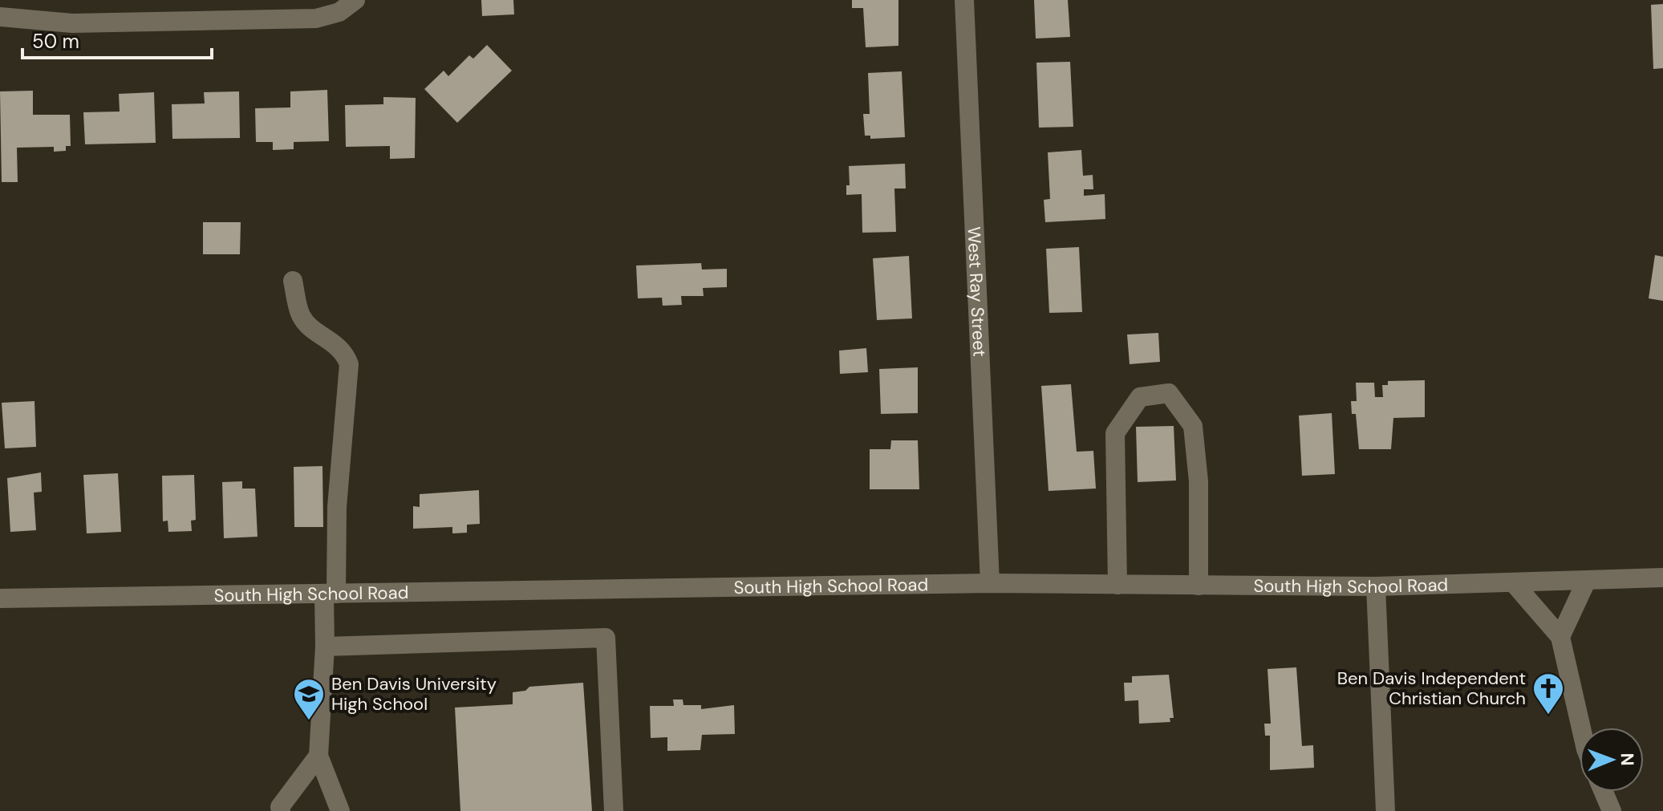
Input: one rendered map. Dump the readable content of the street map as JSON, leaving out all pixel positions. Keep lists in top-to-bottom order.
{
  "streets": {
    "street": ["West Ray Street", "South High School Road"]
  },
  "crossings": [
    ["West Ray Street", "South High School Road"]
  ],
  "places": {
    "church": ["Ben Davis Independent Christian Church"],
    "school or university": ["Ben Davis University High School"]
  },
  "scale_bar": "50 m",
  "north": "right"
}
